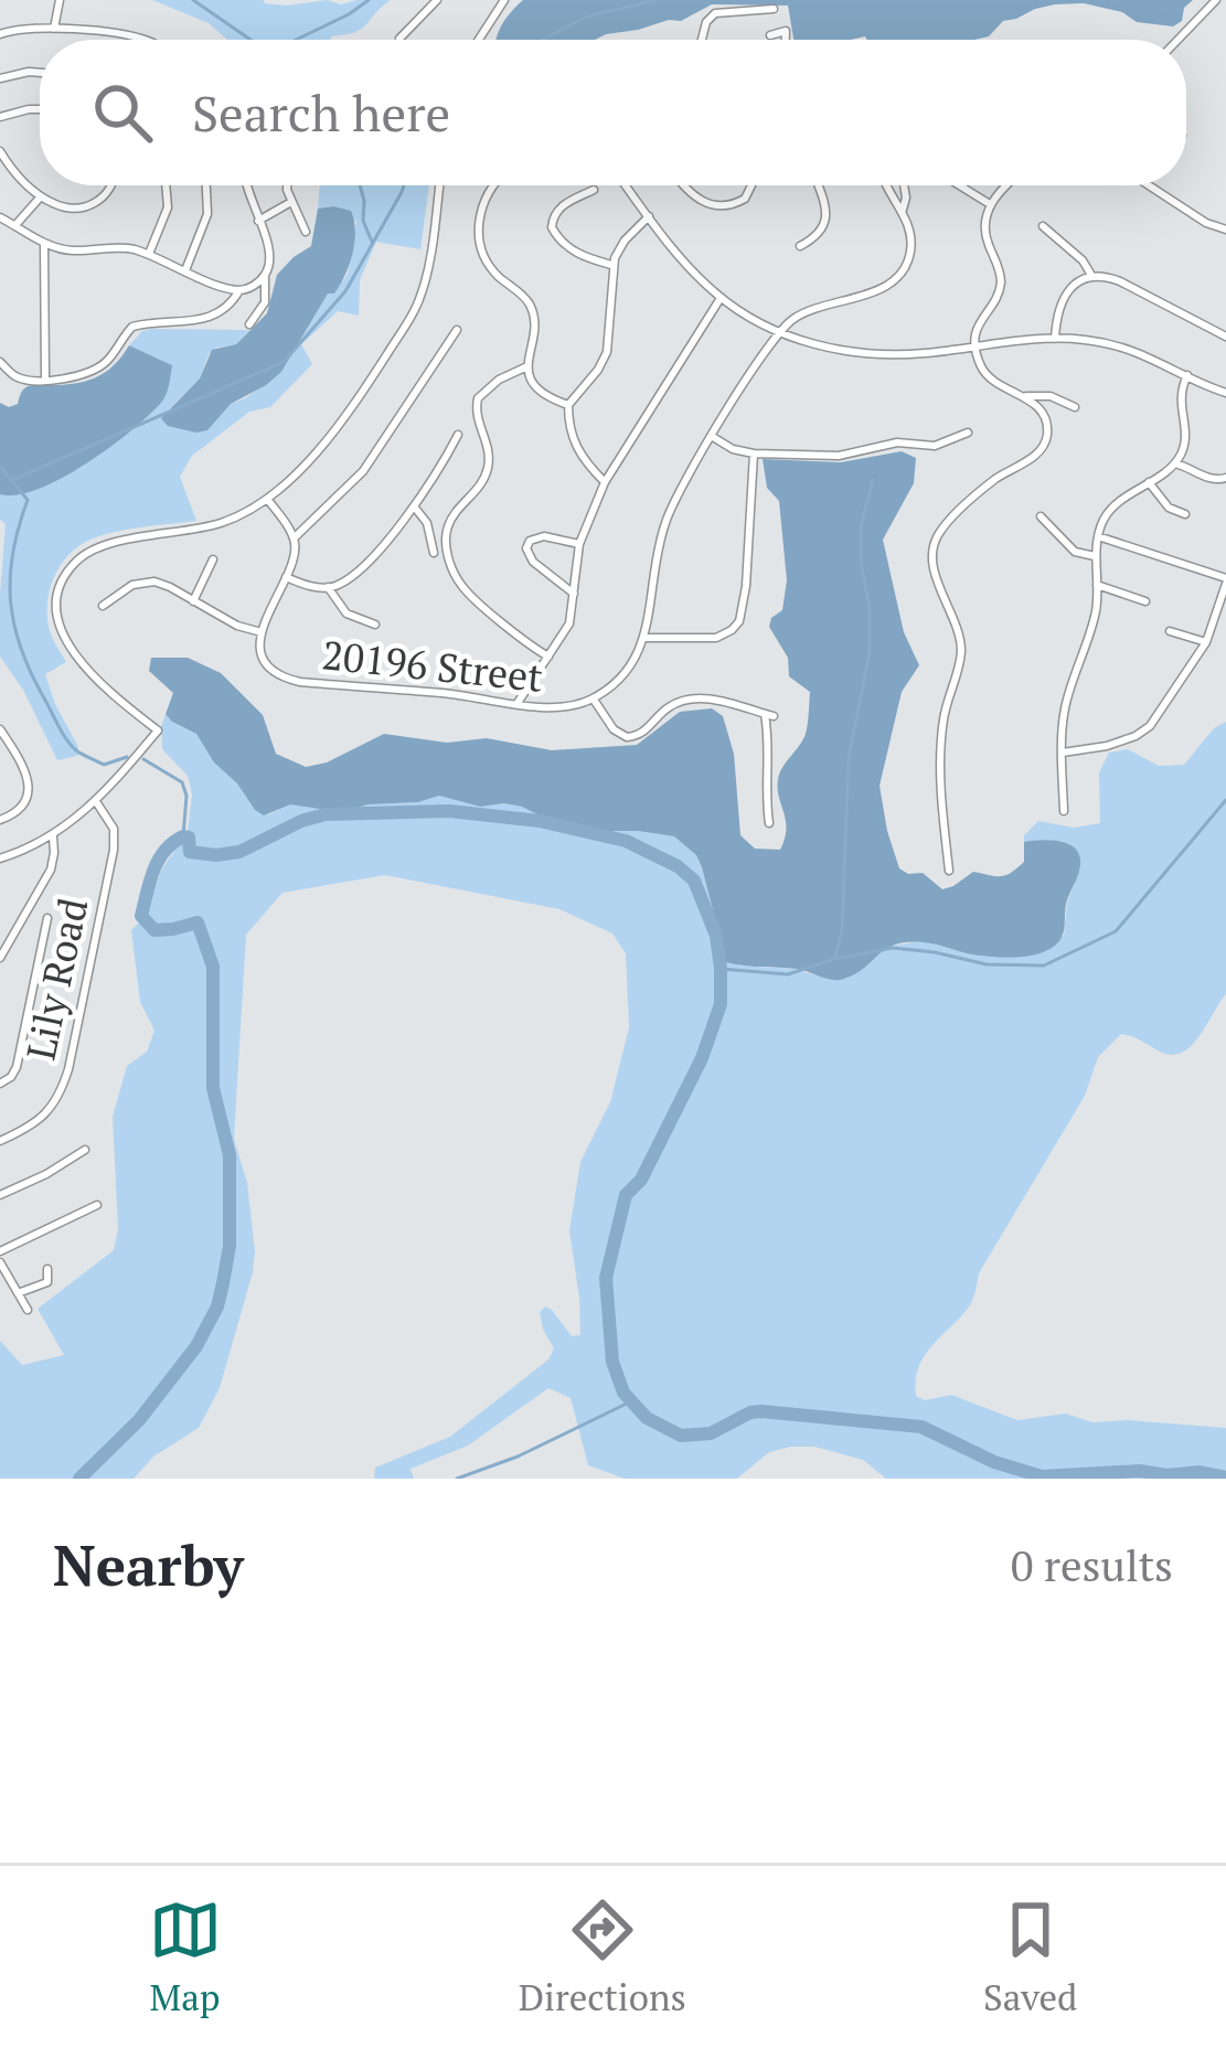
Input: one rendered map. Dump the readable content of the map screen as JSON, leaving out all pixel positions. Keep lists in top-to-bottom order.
{
  "streets": {
    "street": ["20196 Street", "Lily Road"]
  },
  "page": {
    "search": "Search here",
    "heading": ["Nearby", "0 results"],
    "nav": ["Map", "Directions", "Saved"]
  }
}
